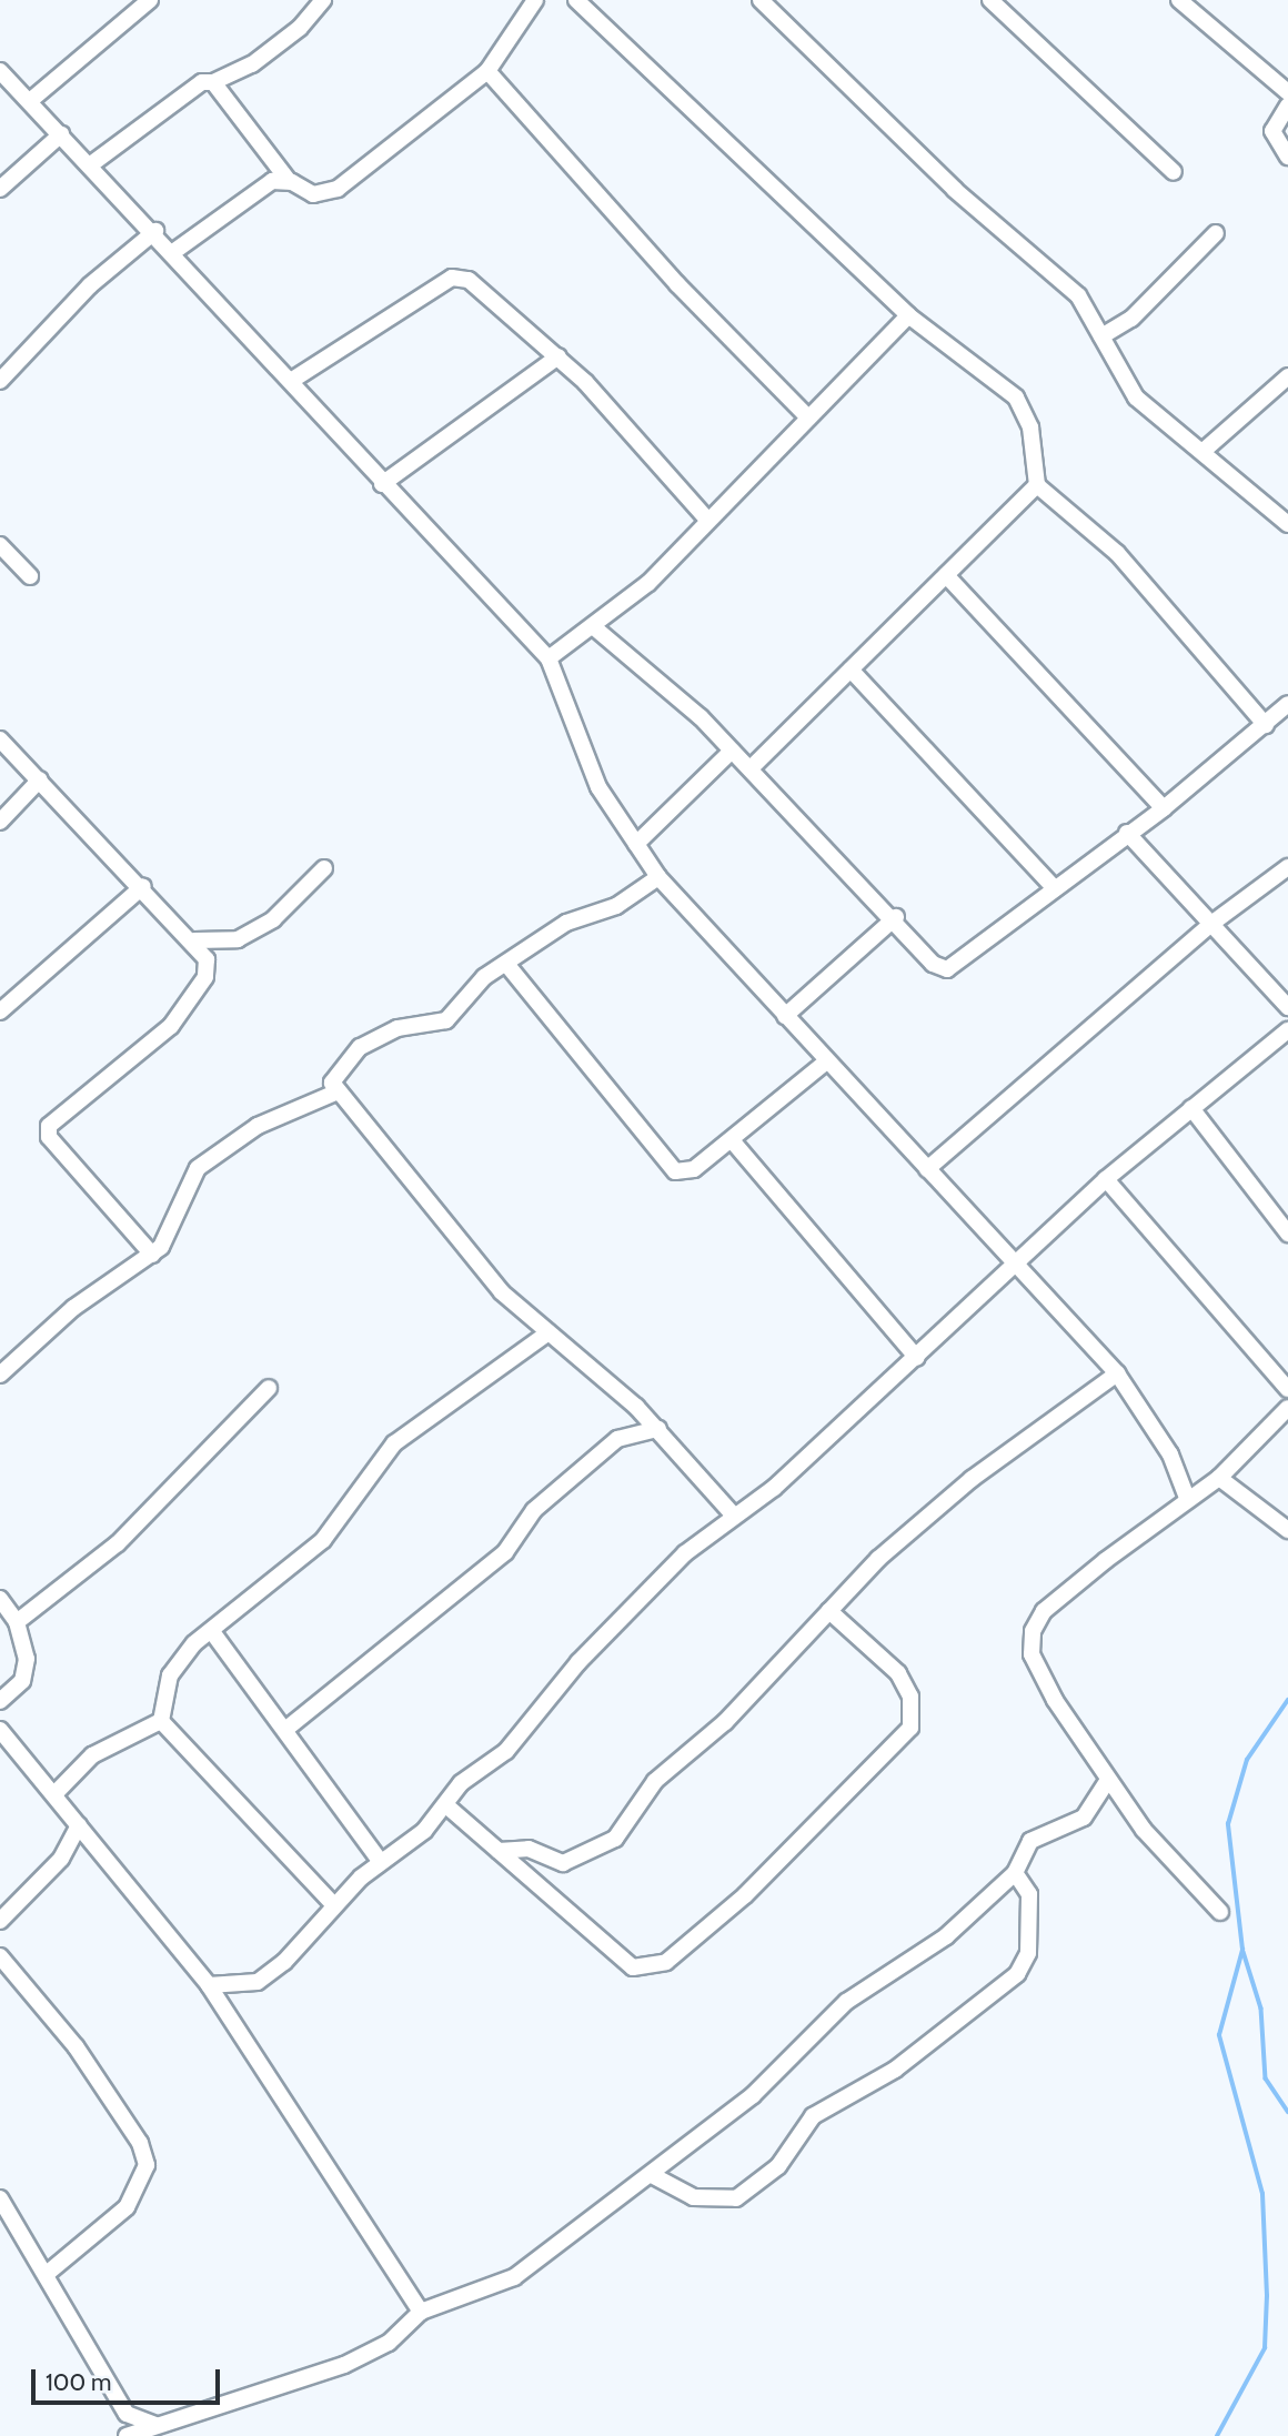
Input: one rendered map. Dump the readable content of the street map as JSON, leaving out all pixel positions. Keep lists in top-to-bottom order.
{
  "scale_bar": "100 m"
}
